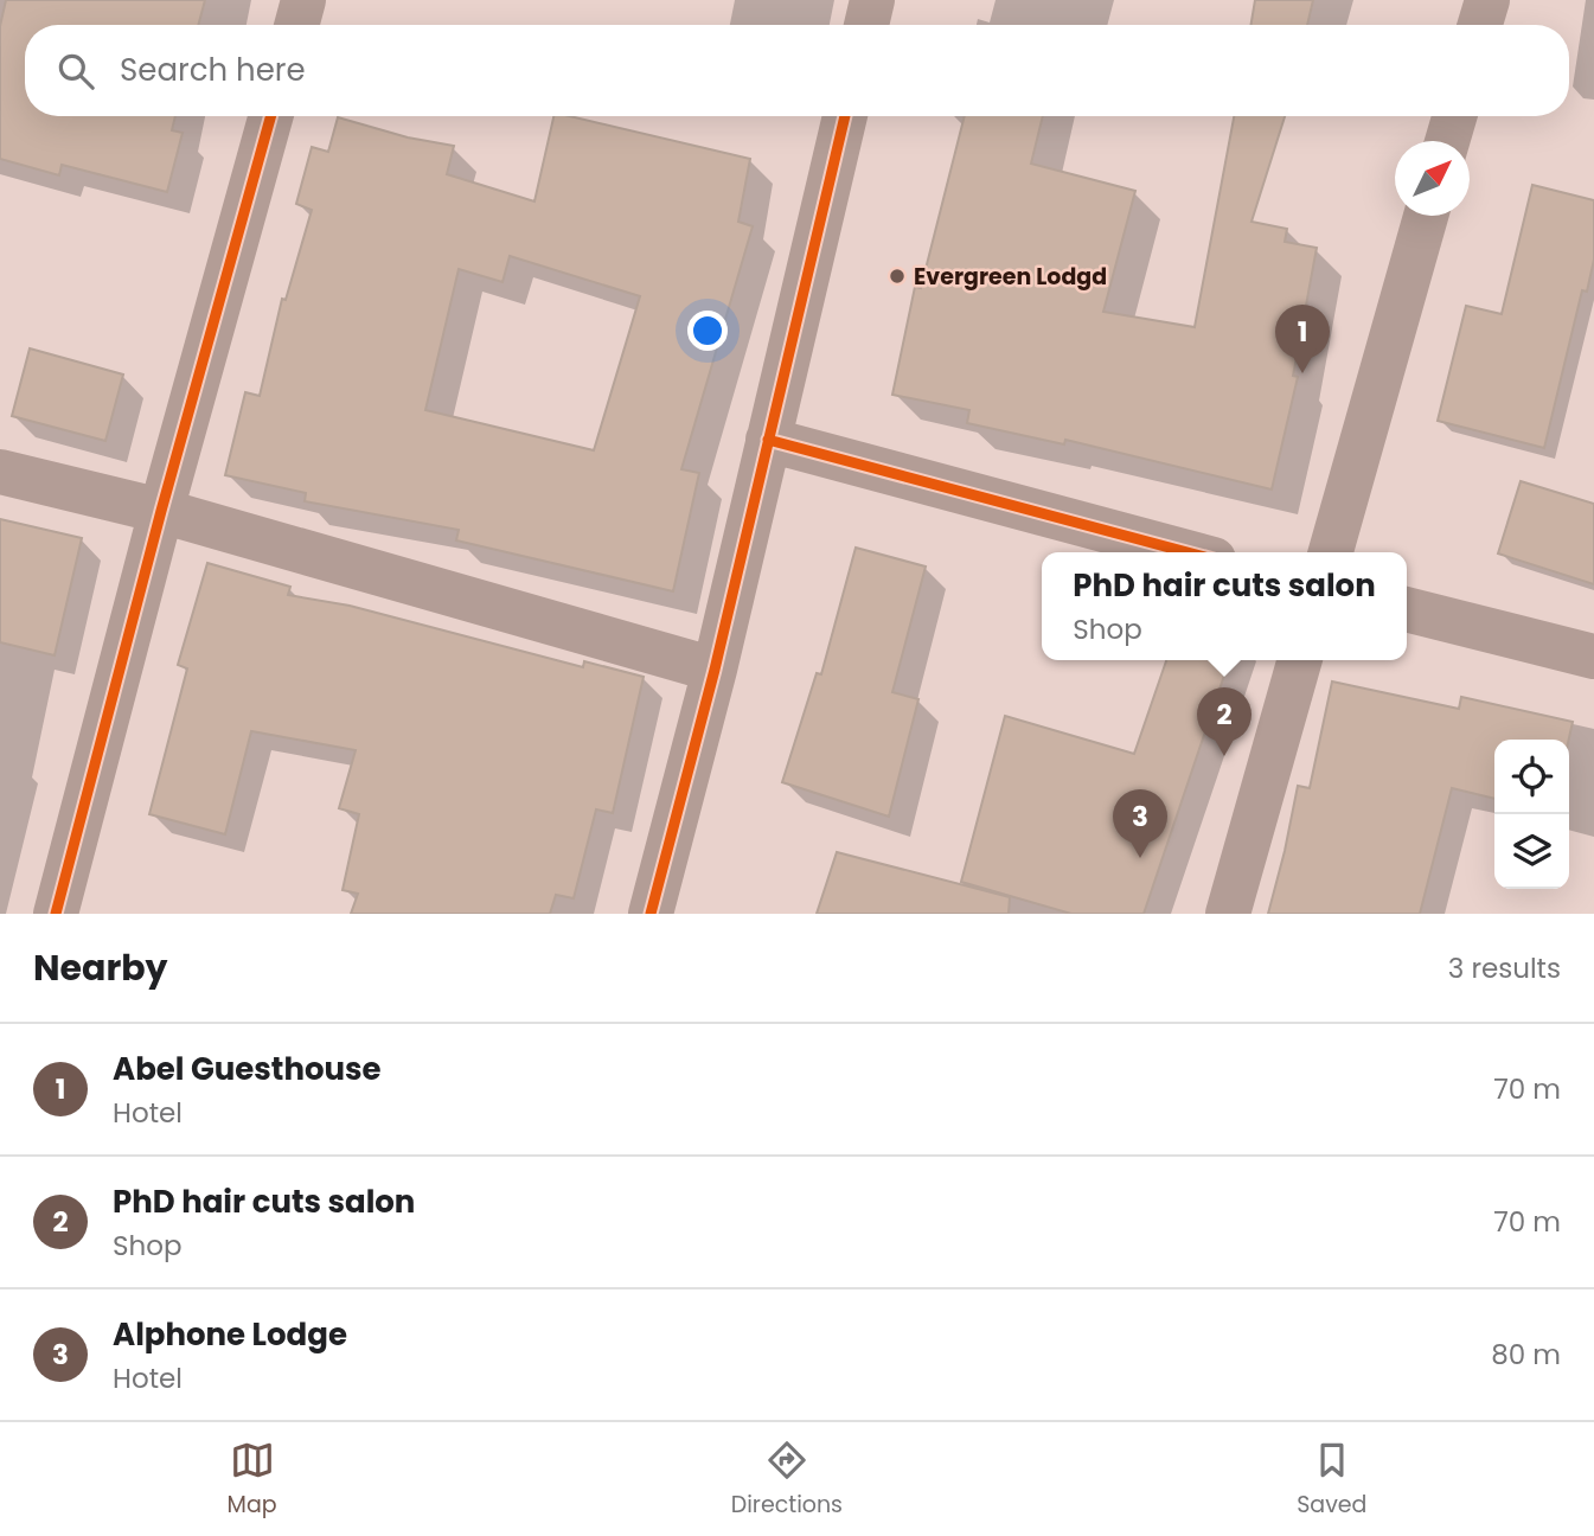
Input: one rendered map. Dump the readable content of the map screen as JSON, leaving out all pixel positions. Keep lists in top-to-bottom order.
{
  "places": ["Evergreen Lodgd"],
  "north": "top right",
  "page": {
    "search": "Search here",
    "pins": ["1", "2", "3"],
    "popup": ["PhD hair cuts salon", "Shop"],
    "heading": ["Nearby", "3 results"],
    "list": [
      {
        "mark": "1",
        "name": "Abel Guesthouse",
        "note": "Hotel",
        "value": "70 m"
      },
      {
        "mark": "2",
        "name": "PhD hair cuts salon",
        "note": "Shop",
        "value": "70 m"
      },
      {
        "mark": "3",
        "name": "Alphone Lodge",
        "note": "Hotel",
        "value": "80 m"
      }
    ],
    "nav": ["Map", "Directions", "Saved"]
  }
}
